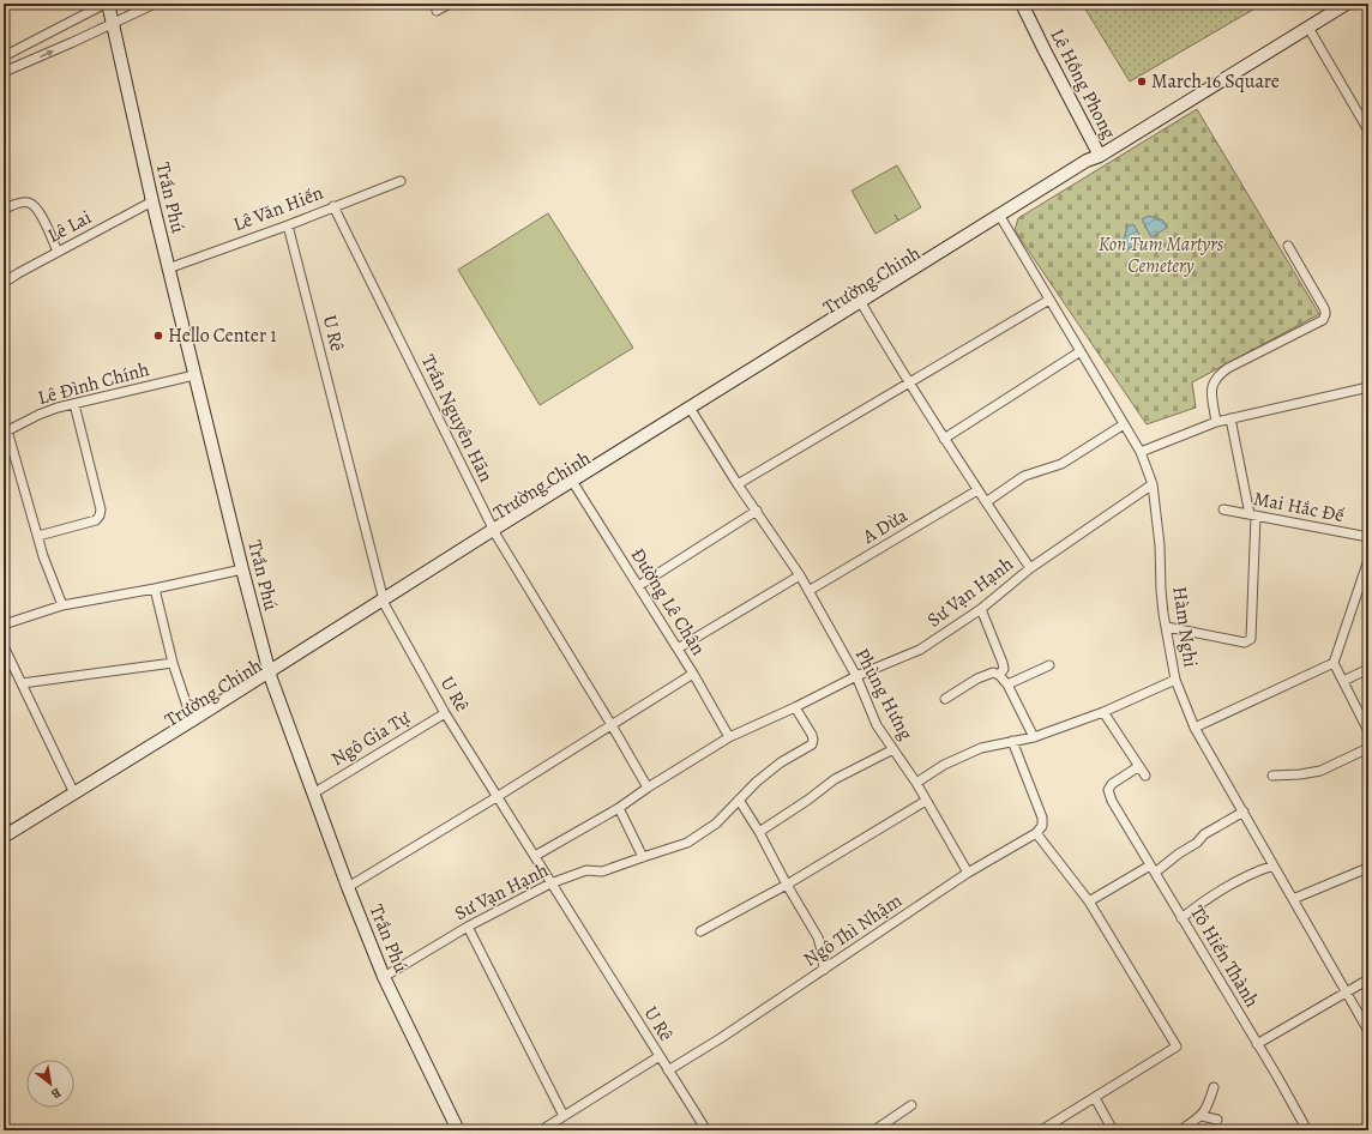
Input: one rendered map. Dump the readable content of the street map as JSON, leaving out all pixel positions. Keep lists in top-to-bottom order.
{
  "streets": {
    "street": [
      "Lê Hồng Phong",
      "Trần Phú",
      "Lê Văn Hiến",
      "Lê Lai",
      "Trường Chinh",
      "U Rê",
      "Lê Đình Chính",
      "Trần Nguyên Hãn",
      "Mai Hắc Đế",
      "A Dừa",
      "Sư Vạn Hạnh",
      "Đường Lê Chân",
      "Hàm Nghi",
      "Phùng Hưng",
      "Ngô Gia Tự",
      "Ngô Thì Nhậm",
      "Tô Hiến Thành"
    ]
  },
  "crossings": [
    ["Lê Hồng Phong", "Trường Chinh"],
    ["Trần Phú", "Lê Văn Hiến"],
    ["Trần Phú", "Lê Lai"],
    ["Trần Phú", "Trường Chinh"],
    ["Trần Phú", "Lê Đình Chính"],
    ["Trần Phú", "Sư Vạn Hạnh"],
    ["Trần Phú", "Ngô Gia Tự"],
    ["Lê Văn Hiến", "U Rê"],
    ["Lê Văn Hiến", "Trần Nguyên Hãn"],
    ["Trường Chinh", "U Rê"],
    ["Trường Chinh", "Trần Nguyên Hãn"],
    ["Trường Chinh", "Đường Lê Chân"],
    ["Trường Chinh", "Hàm Nghi"],
    ["Trường Chinh", "Phùng Hưng"],
    ["U Rê", "Sư Vạn Hạnh"],
    ["U Rê", "Ngô Gia Tự"],
    ["U Rê", "Ngô Thì Nhậm"],
    ["Trần Nguyên Hãn", "Sư Vạn Hạnh"],
    ["A Dừa", "Phùng Hưng"],
    ["Sư Vạn Hạnh", "Đường Lê Chân"],
    ["Sư Vạn Hạnh", "Hàm Nghi"],
    ["Sư Vạn Hạnh", "Phùng Hưng"]
  ],
  "parks": ["Kon Tum Martyrs Cemetery"],
  "places": ["March 16 Square", "Hello Center 1"],
  "north": "bottom right"
}
